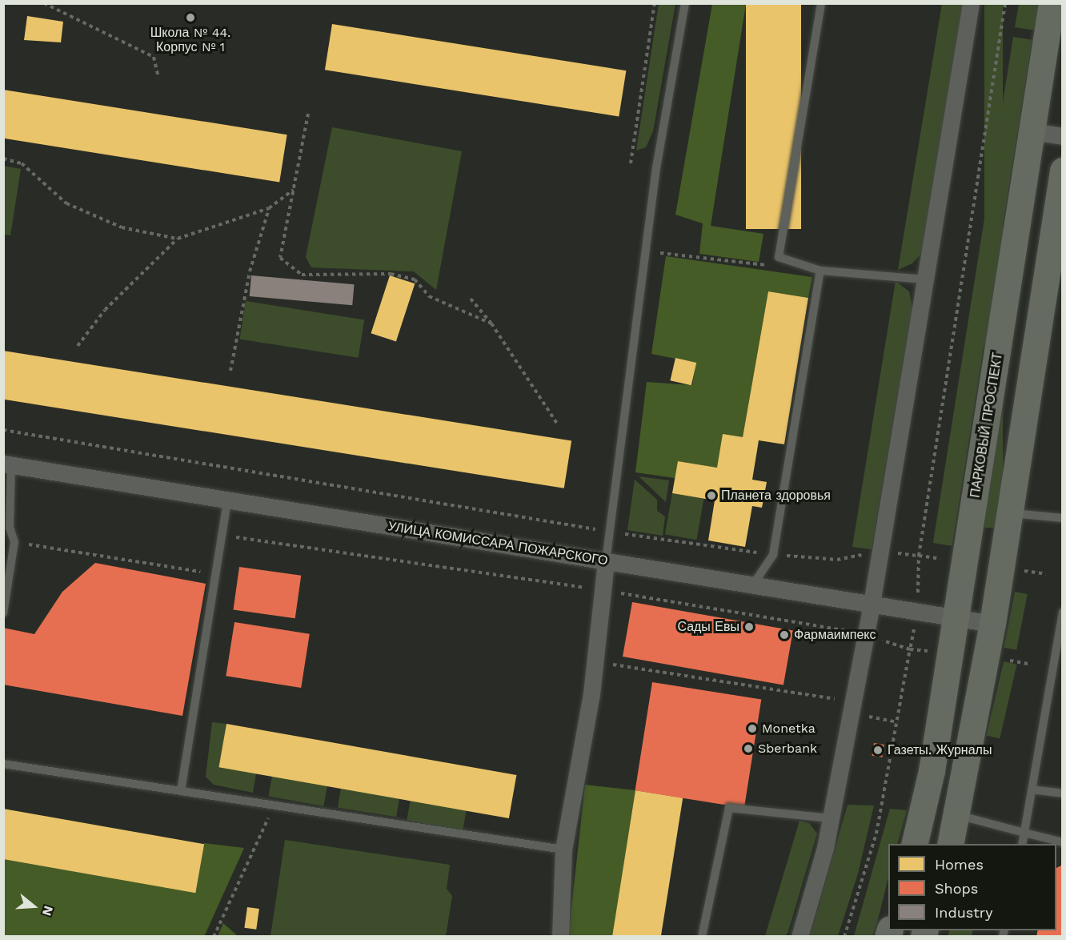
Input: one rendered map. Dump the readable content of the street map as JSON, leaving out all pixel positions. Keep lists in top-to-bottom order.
{
  "streets": {
    "main road": ["ПАРКОВЫЙ ПРОСПЕКТ"],
    "street": ["УЛИЦА КОМИССАРА ПОЖАРСКОГО"]
  },
  "crossings": [
    ["ПАРКОВЫЙ ПРОСПЕКТ", "УЛИЦА КОМИССАРА ПОЖАРСКОГО"]
  ],
  "places": [
    "Школа № 44. Корпус № 1",
    "Планета здоровья",
    "Сады Евы",
    "Фармаимпекс",
    "Monetka",
    "Sberbank",
    "Газеты. Журналы"
  ],
  "legend": ["Homes", "Shops", "Industry"],
  "north": "right"
}
